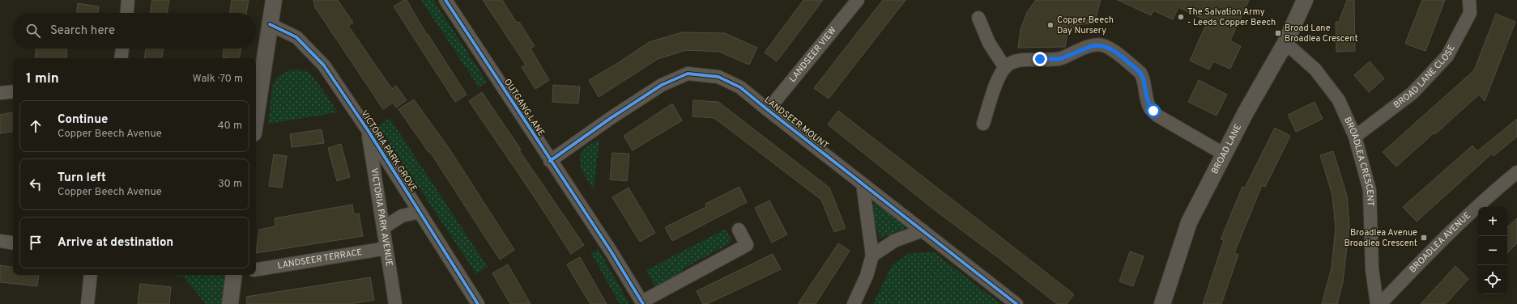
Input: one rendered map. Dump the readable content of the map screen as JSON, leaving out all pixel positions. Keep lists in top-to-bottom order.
{
  "streets": {
    "street": [
      "LANDSEER VIEW",
      "BROAD LANE CLOSE",
      "OUTGANG LANE",
      "LANDSEER MOUNT",
      "BROAD LANE",
      "VICTORIA PARK GROVE",
      "BROADLEA CRESCENT",
      "VICTORIA PARK AVENUE",
      "BROADLEA AVENUE",
      "LANDSEER TERRACE"
    ]
  },
  "crossings": [
    ["LANDSEER VIEW", "LANDSEER MOUNT"],
    ["BROAD LANE CLOSE", "BROADLEA CRESCENT"],
    ["OUTGANG LANE", "LANDSEER MOUNT"],
    ["BROAD LANE", "BROADLEA CRESCENT"],
    ["VICTORIA PARK GROVE", "VICTORIA PARK AVENUE"],
    ["VICTORIA PARK AVENUE", "LANDSEER TERRACE"]
  ],
  "places": {
    "other": ["The Salvation Army - Leeds Copper Beech", "Copper Beech Day Nursery"],
    "transit": ["Broad Lane Broadlea Crescent", "Broadlea Avenue Broadlea Crescent"]
  },
  "page": {
    "search": "Search here",
    "heading": ["1 min", "Walk · 70 m"],
    "list": [
      ["Continue", "Copper Beech Avenue", "40 m"],
      ["Turn left", "Copper Beech Avenue", "30 m"],
      "Arrive at destination"
    ],
    "map_buttons": ["+", "−"]
  }
}
